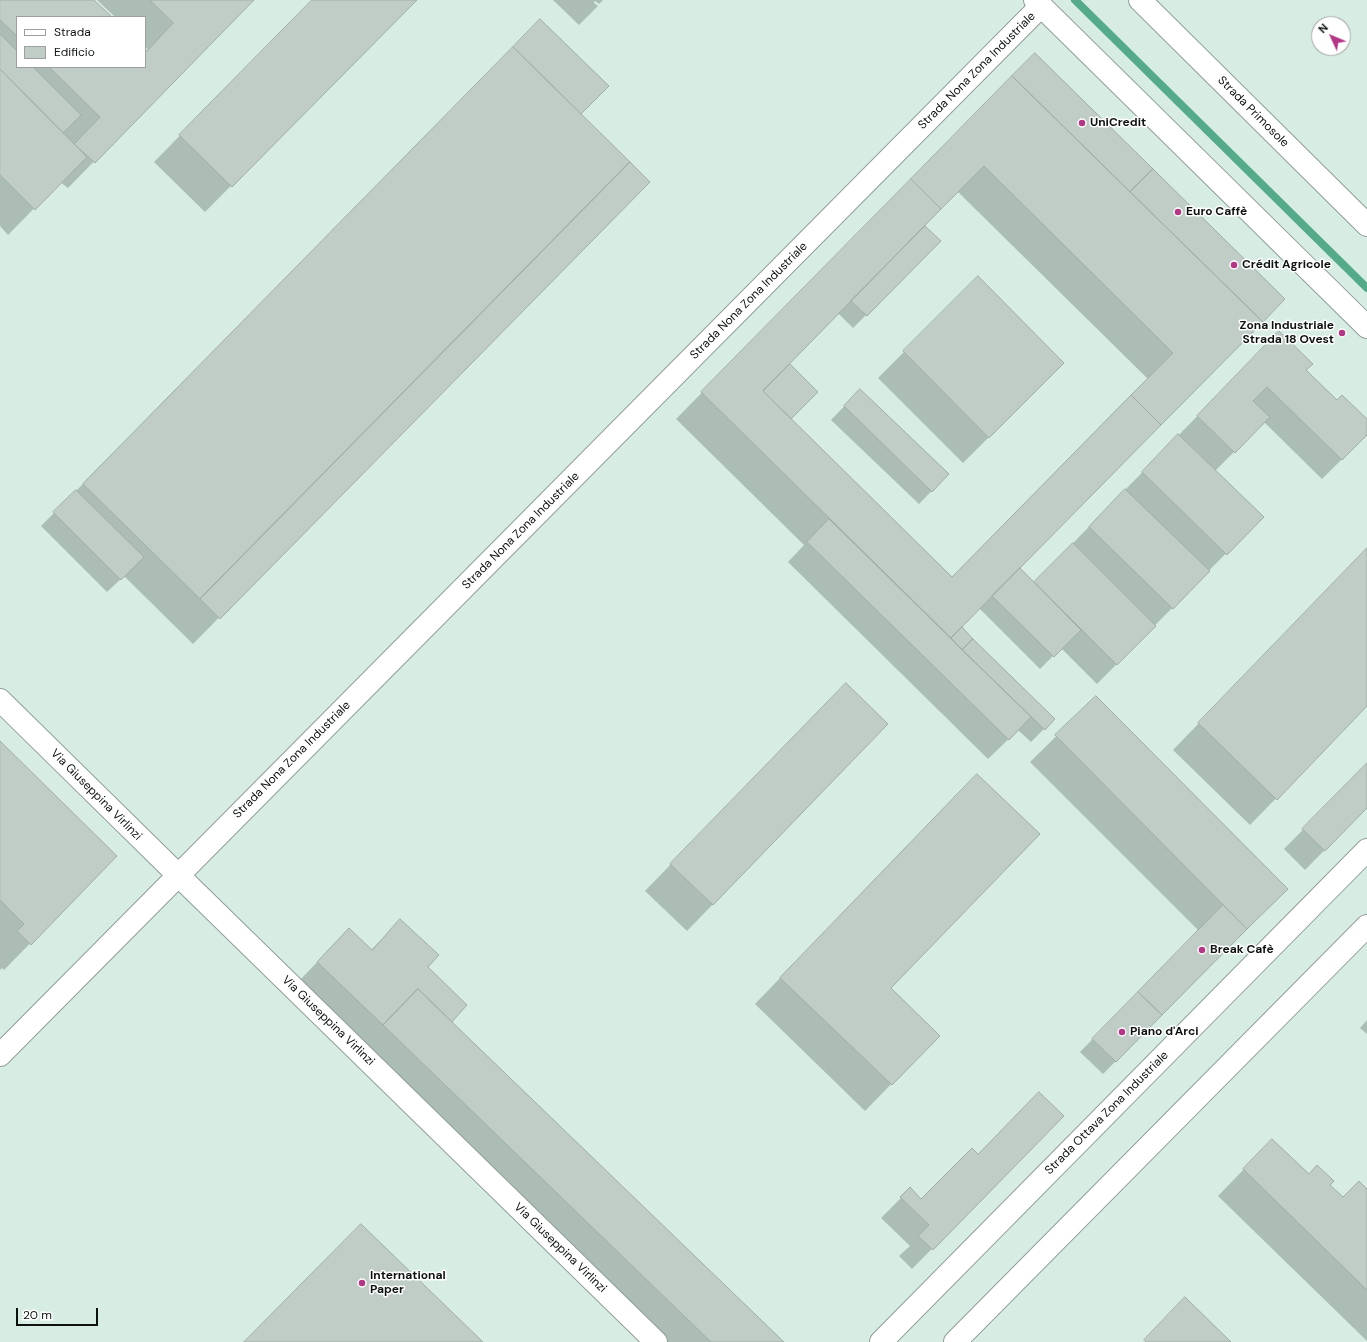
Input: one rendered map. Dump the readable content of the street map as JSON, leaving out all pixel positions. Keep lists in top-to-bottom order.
{
  "streets": {
    "street": [
      "Strada Nona Zona Industriale",
      "Strada Primosole",
      "Via Giuseppina Virlinzi",
      "Strada Ottava Zona Industriale"
    ]
  },
  "crossings": [
    ["Strada Nona Zona Industriale", "Via Giuseppina Virlinzi"]
  ],
  "places": [
    "UniCredit",
    "Euro Caffè",
    "Crédit Agricole",
    "Zona Industriale Strada 18 Ovest",
    "Break Cafè",
    "Piano d'Arci",
    "International Paper"
  ],
  "legend": ["Strada", "Edificio"],
  "scale_bar": "20 m",
  "north": "top left"
}
